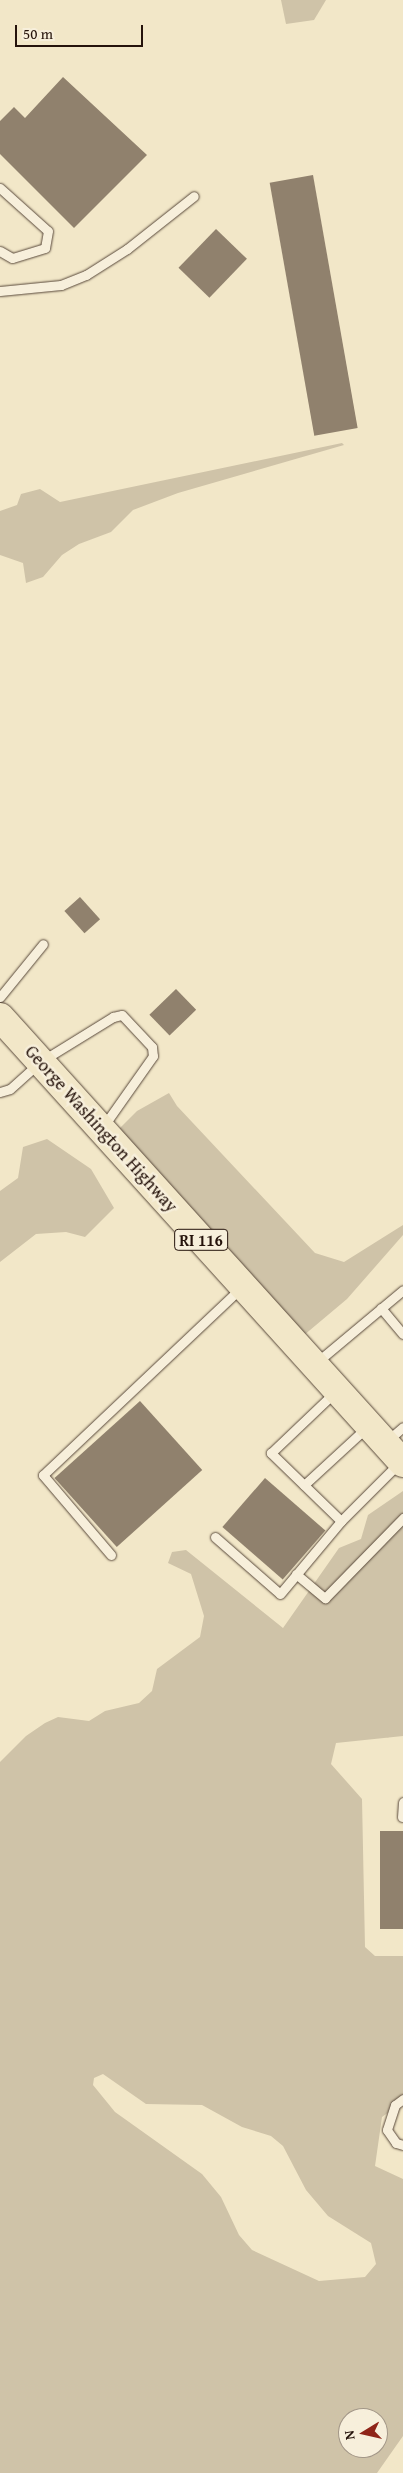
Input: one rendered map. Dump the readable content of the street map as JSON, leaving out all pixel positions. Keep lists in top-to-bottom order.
{
  "streets": {
    "main road": ["George Washington Highway", "RI 116"]
  },
  "scale_bar": "50 m",
  "north": "left"
}
